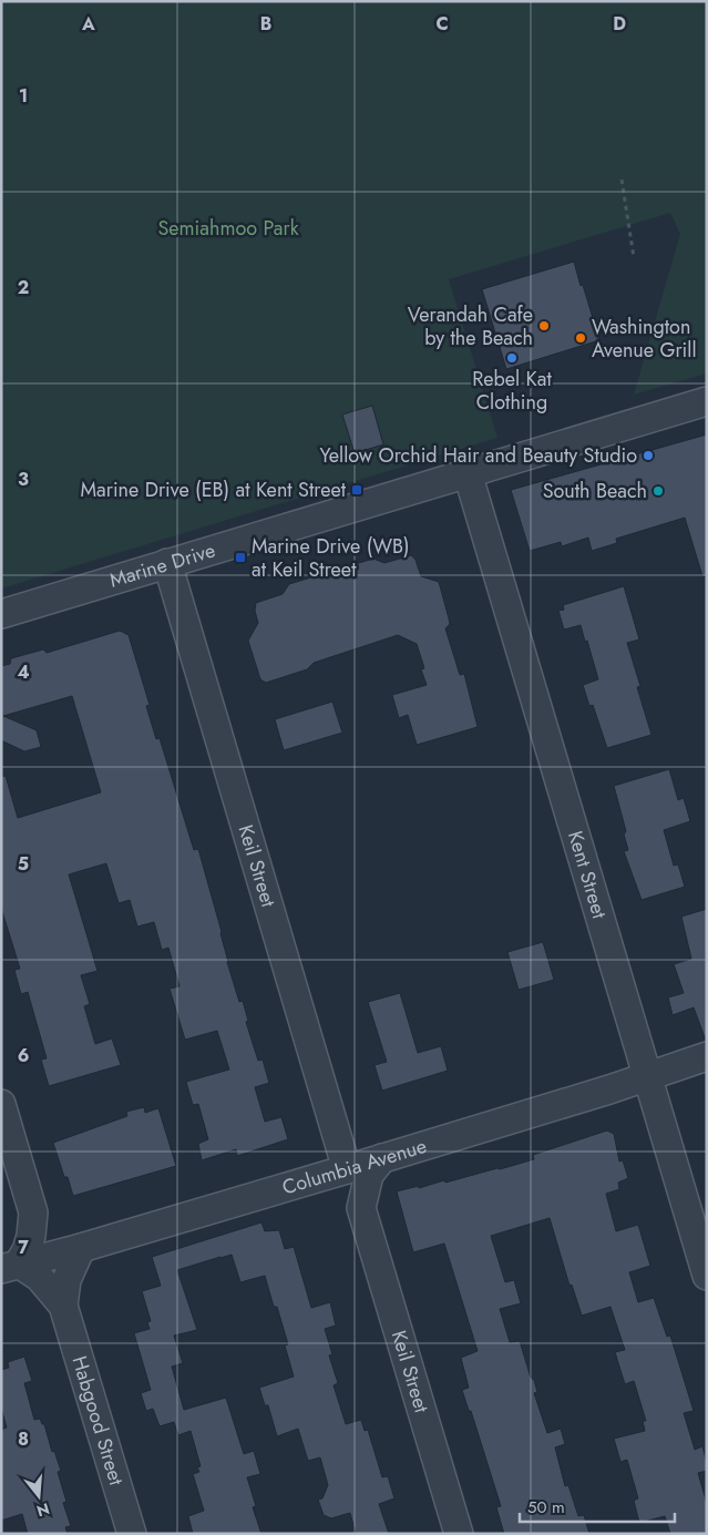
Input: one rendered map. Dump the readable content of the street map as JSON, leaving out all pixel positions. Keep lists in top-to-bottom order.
{
  "streets": {
    "street": [
      "Marine Drive",
      "Keil Street",
      "Kent Street",
      "Columbia Avenue",
      "Habgood Street"
    ]
  },
  "crossings": [
    ["Marine Drive", "Keil Street"],
    ["Marine Drive", "Kent Street"],
    ["Keil Street", "Columbia Avenue"],
    ["Kent Street", "Columbia Avenue"],
    ["Columbia Avenue", "Habgood Street"]
  ],
  "parks": ["Semiahmoo Park"],
  "places": {
    "other": [
      "Verandah Cafe by the Beach",
      "Washington Avenue Grill",
      "Rebel Kat Clothing",
      "Yellow Orchid Hair and Beauty Studio",
      "South Beach"
    ],
    "transit": ["Marine Drive (EB) at Kent Street", "Marine Drive (WB) at Keil Street"]
  },
  "scale_bar": "50 m",
  "north": "bottom",
  "grid": {
    "columns": [
      "A",
      "B",
      "C",
      "D"
    ],
    "rows": [
      "1",
      "2",
      "3",
      "4",
      "5",
      "6",
      "7",
      "8"
    ]
  }
}
